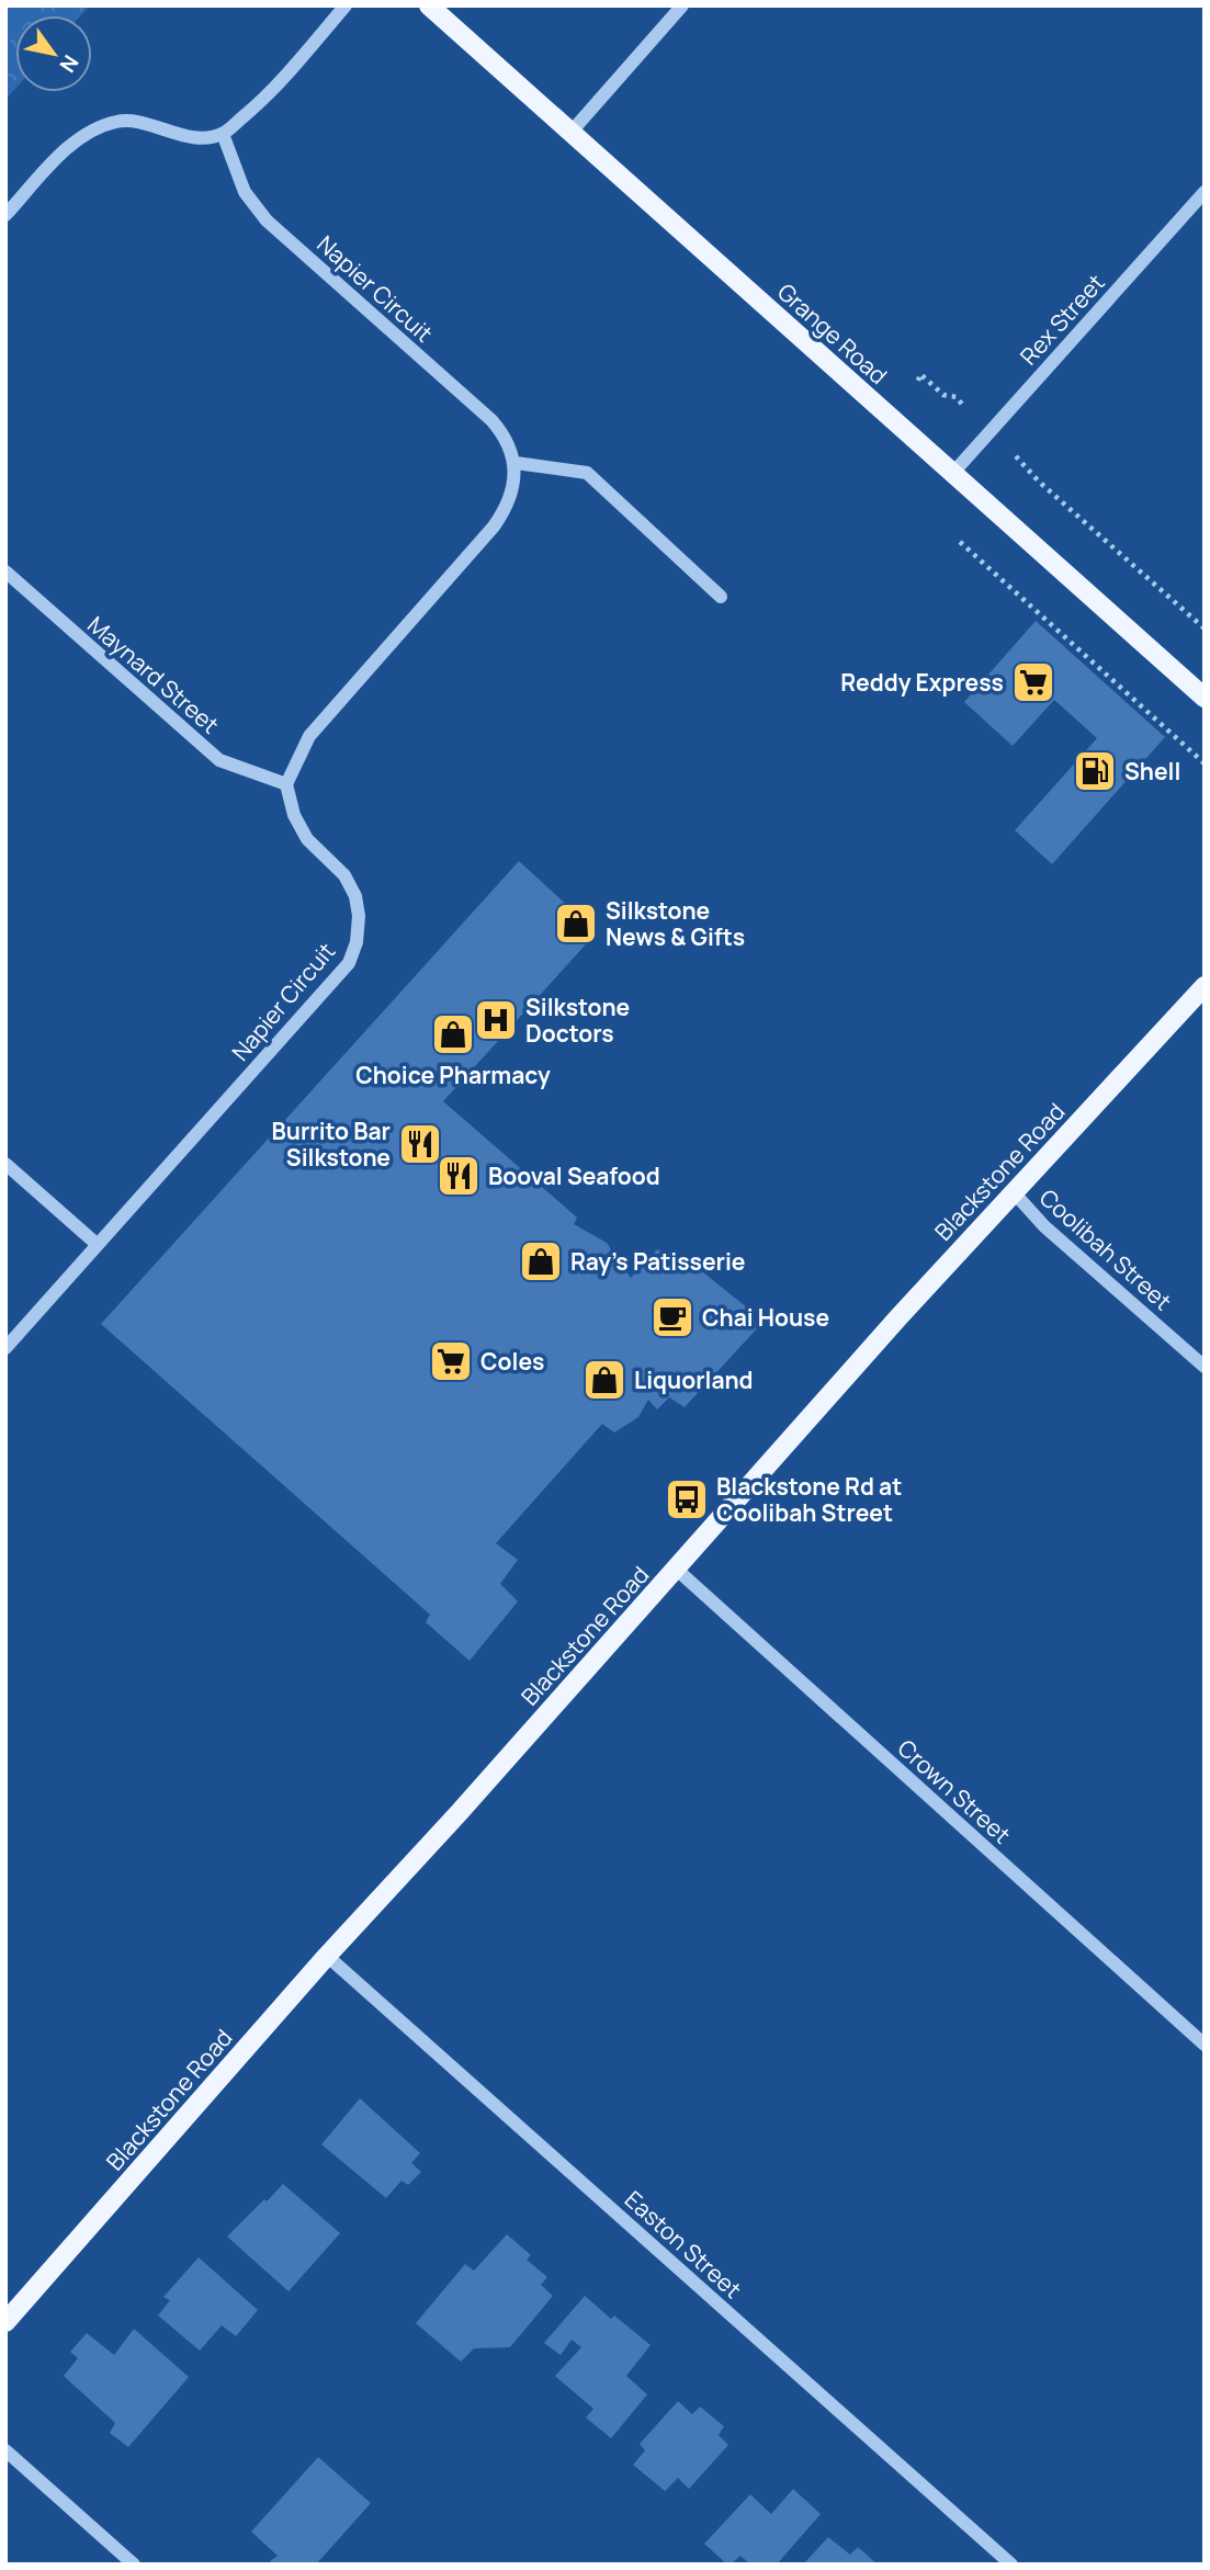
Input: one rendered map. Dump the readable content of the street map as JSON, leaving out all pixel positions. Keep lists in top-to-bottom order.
{
  "streets": {
    "main road": ["Grange Road", "Blackstone Road"],
    "street": [
      "Napier Circuit",
      "Rex Street",
      "Maynard Street",
      "Coolibah Street",
      "Crown Street",
      "Easton Street"
    ]
  },
  "crossings": [
    ["Napier Circuit", "Maynard Street"],
    ["Rex Street", "Grange Road"],
    ["Blackstone Road", "Coolibah Street"],
    ["Blackstone Road", "Crown Street"],
    ["Blackstone Road", "Easton Street"]
  ],
  "places": {
    "supermarket": ["Reddy Express", "Coles"],
    "fuel station": ["Shell"],
    "shop": [
      "Silkstone News & Gifts",
      "Choice Pharmacy",
      "Ray's Patisserie",
      "Liquorland"
    ],
    "hospital": ["Silkstone Doctors"],
    "restaurant": ["Burrito Bar Silkstone", "Booval Seafood"],
    "cafe": ["Chai House"],
    "bus stop": ["Blackstone Rd at Coolibah Street"]
  },
  "north": "bottom right"
}
